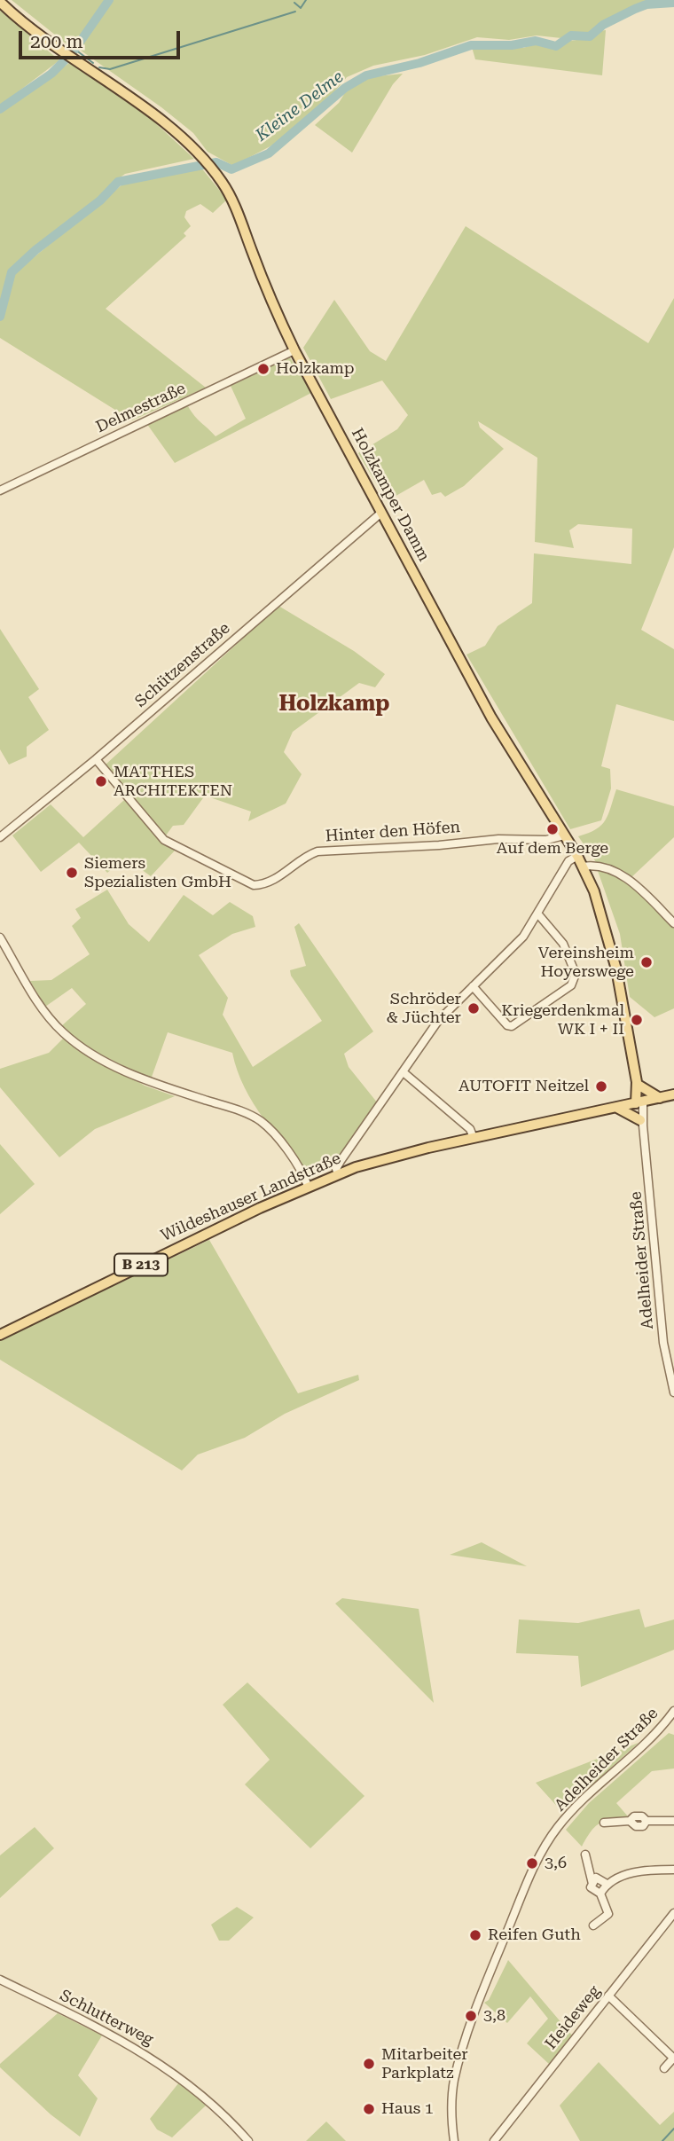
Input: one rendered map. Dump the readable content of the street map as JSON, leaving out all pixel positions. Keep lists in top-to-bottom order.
{
  "streets": {
    "main road": ["Holzkamper Damm", "Wildeshauser Landstraße", "B 213"],
    "street": [
      "Delmestraße",
      "Schützenstraße",
      "Hinter den Höfen",
      "Adelheider Straße",
      "Schlutterweg",
      "Heideweg"
    ]
  },
  "crossings": [
    ["Delmestraße", "Holzkamper Damm"],
    ["Holzkamper Damm", "Schützenstraße"],
    ["Holzkamper Damm", "Hinter den Höfen"],
    ["Holzkamper Damm", "Wildeshauser Landstraße"],
    ["Holzkamper Damm", "Adelheider Straße"],
    ["Schützenstraße", "Hinter den Höfen"],
    ["Wildeshauser Landstraße", "Adelheider Straße"]
  ],
  "districts": ["Holzkamp"],
  "water": ["Kleine Delme"],
  "places": [
    "Holzkamp",
    "MATTHES ARCHITEKTEN",
    "Auf dem Berge",
    "Siemers Spezialisten GmbH",
    "Vereinsheim Hoyerswege",
    "Schröder & Jüchter",
    "Kriegerdenkmal WK I + II",
    "AUTOFIT Neitzel",
    "3,6",
    "Reifen Guth",
    "3,8",
    "Mitarbeiter Parkplatz",
    "Haus 1"
  ],
  "scale_bar": "200 m"
}
